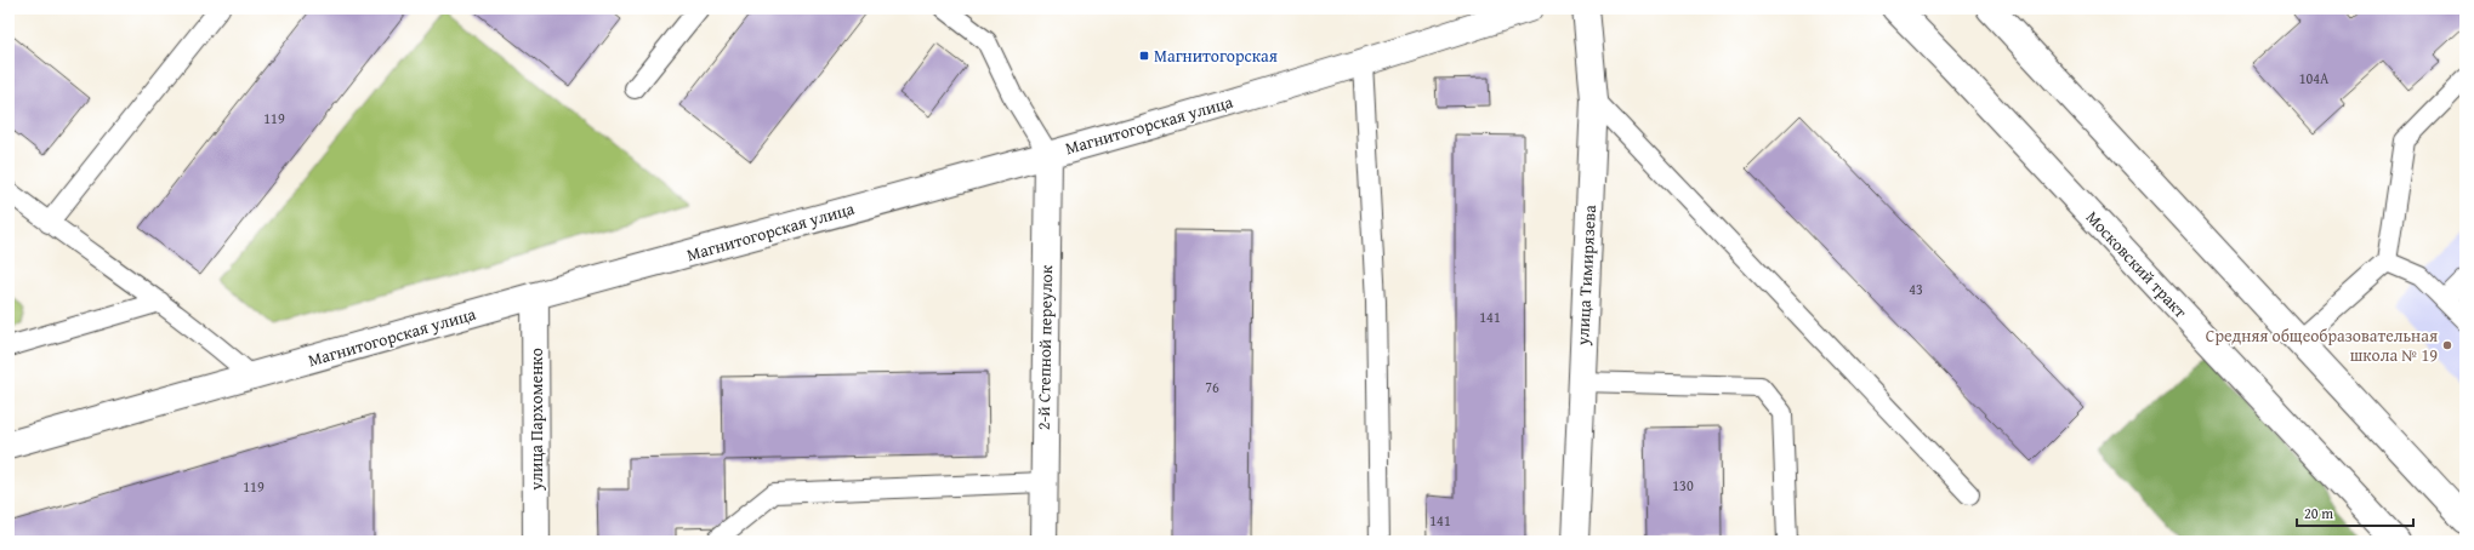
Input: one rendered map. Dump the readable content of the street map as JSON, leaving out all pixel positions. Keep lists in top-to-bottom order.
{
  "streets": {
    "street": [
      "Магнитогорская улица",
      "Московский тракт",
      "улица Тимирязева",
      "2-й Степной переулок",
      "улица Пархоменко"
    ]
  },
  "crossings": [
    ["Магнитогорская улица", "2-й Степной переулок"],
    ["Магнитогорская улица", "улица Пархоменко"]
  ],
  "places": {
    "transit": ["Магнитогорская"],
    "other": ["Средняя общеобразовательная школа № 19"]
  },
  "house_numbers": [
    "104А",
    "119",
    "43",
    "141",
    "76",
    "130",
    "119",
    "141"
  ],
  "scale_bar": "20 m"
}
